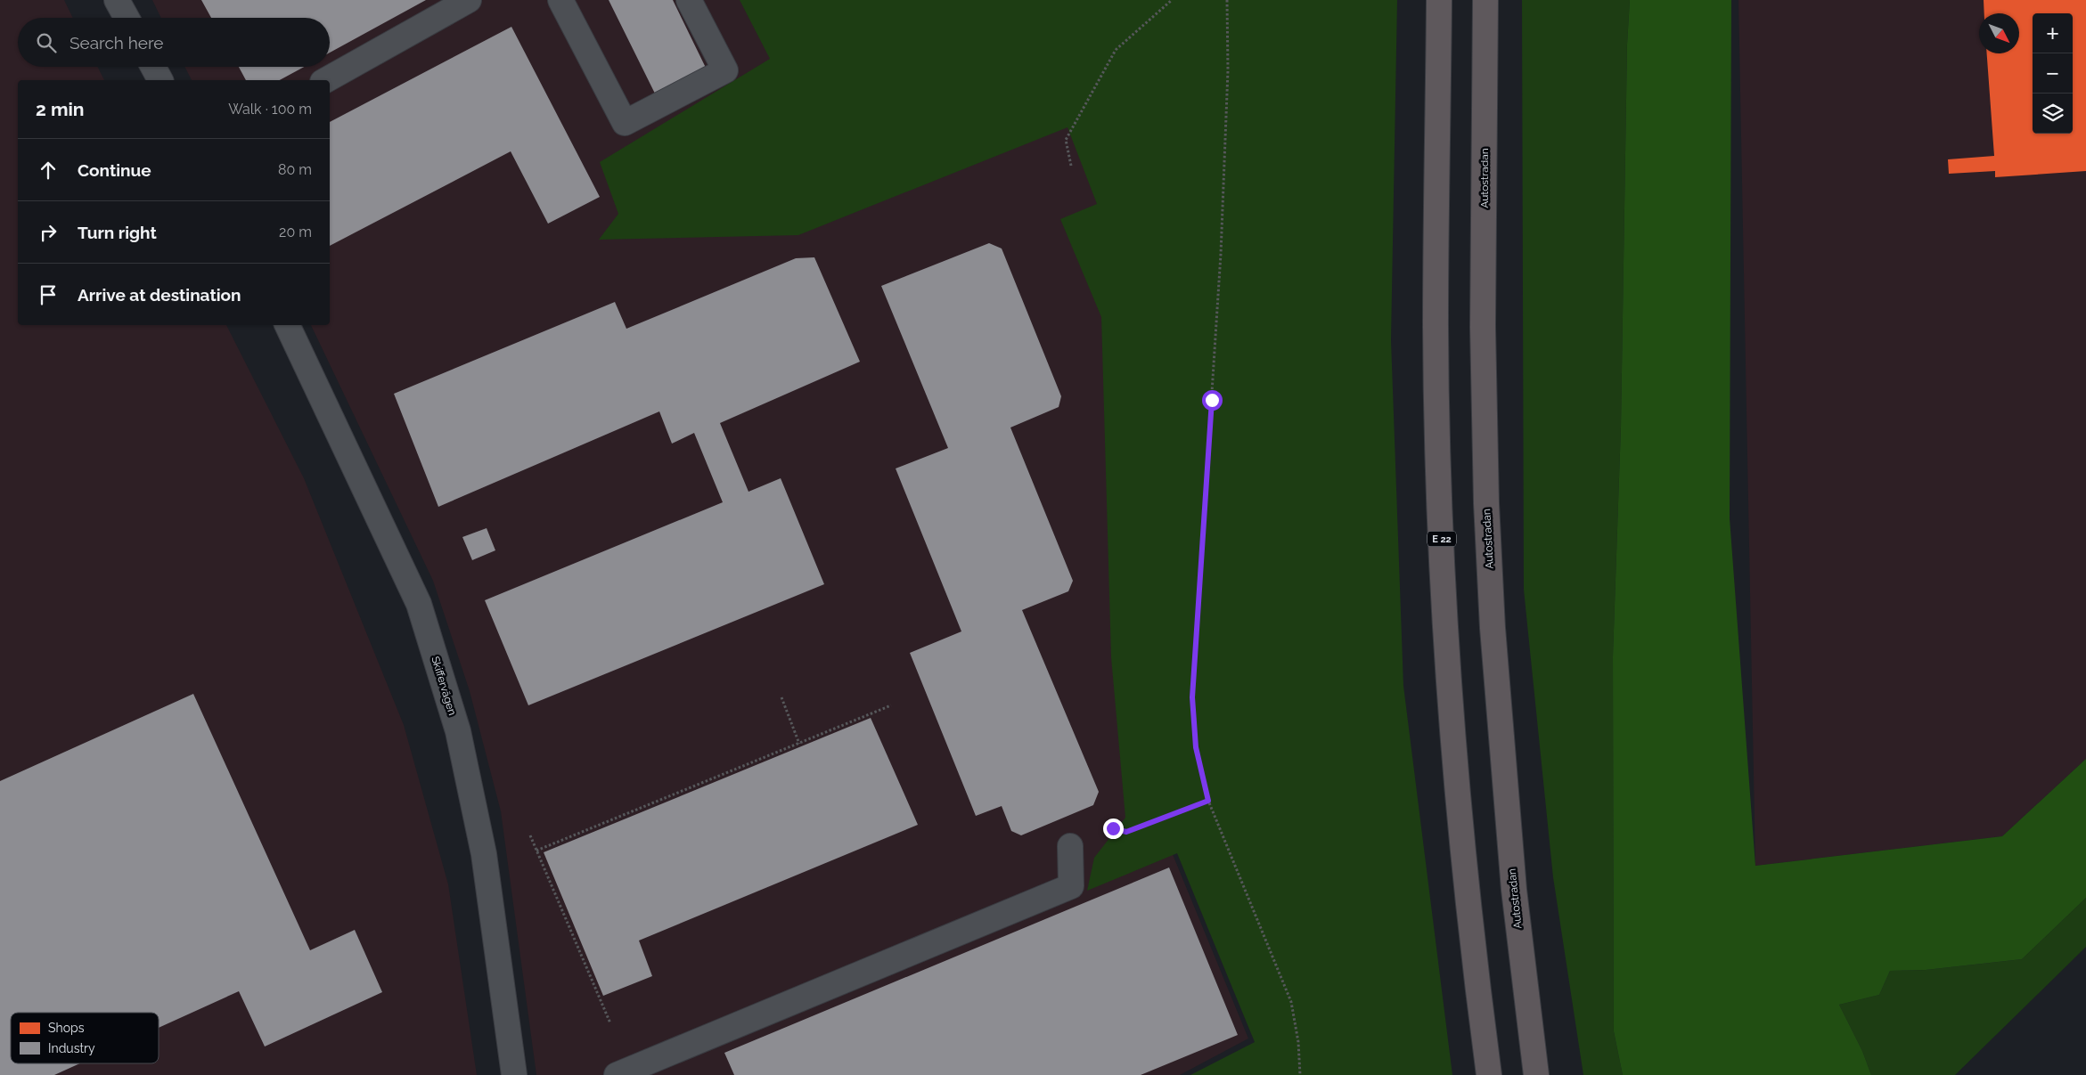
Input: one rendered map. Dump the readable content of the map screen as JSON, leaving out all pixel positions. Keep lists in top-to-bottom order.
{
  "streets": {
    "highway": ["Autostradan", "E 22"],
    "street": ["Skiffervägen"]
  },
  "legend": ["Shops", "Industry"],
  "north": "bottom right",
  "page": {
    "map_buttons": ["+", "−"],
    "search": "Search here",
    "heading": ["2 min", "Walk · 100 m"],
    "list": [
      ["Continue", "80 m"],
      ["Turn right", "20 m"],
      "Arrive at destination"
    ]
  }
}
